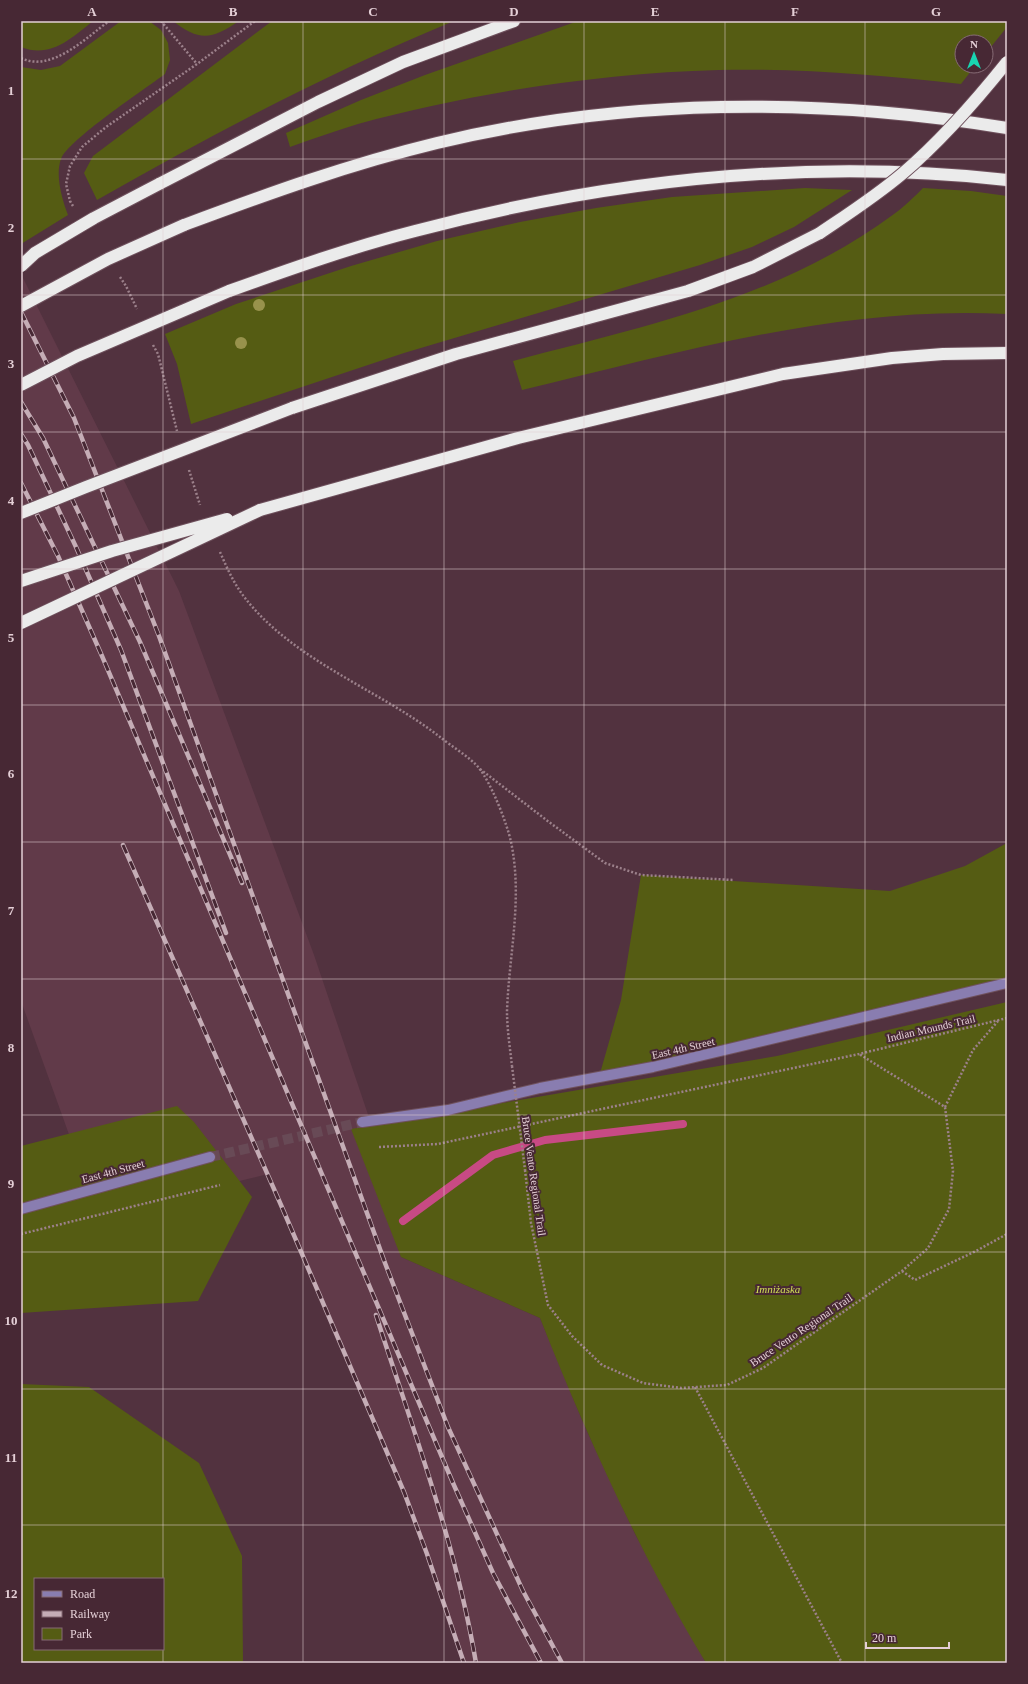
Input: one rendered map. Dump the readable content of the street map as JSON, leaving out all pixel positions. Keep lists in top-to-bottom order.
{
  "streets": {
    "street": ["East 4th Street"],
    "path": ["Indian Mounds Trail", "Bruce Vento Regional Trail"]
  },
  "parks": ["Imniżaska"],
  "legend": ["Road", "Railway", "Park"],
  "scale_bar": "20 m",
  "north": "top",
  "grid": {
    "columns": [
      "A",
      "B",
      "C",
      "D",
      "E",
      "F",
      "G"
    ],
    "rows": [
      "1",
      "2",
      "3",
      "4",
      "5",
      "6",
      "7",
      "8",
      "9",
      "10",
      "11",
      "12"
    ]
  }
}
